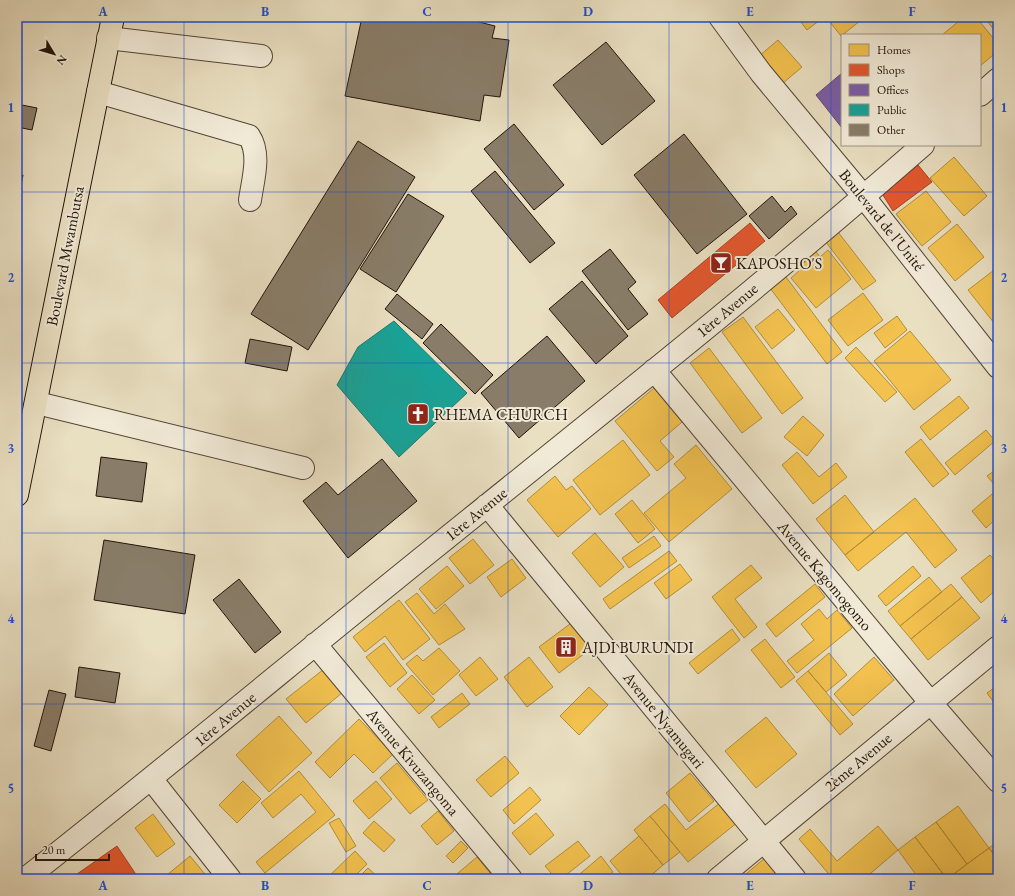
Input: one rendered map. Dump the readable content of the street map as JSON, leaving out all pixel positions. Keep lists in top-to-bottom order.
{
  "streets": {
    "highway": ["Boulevard Mwambutsa"],
    "street": [
      "Boulevard de l'Unité",
      "1ère Avenue",
      "Avenue Kagomogomo",
      "Avenue Nyamugari",
      "Avenue Kivuzangoma",
      "2ème Avenue"
    ]
  },
  "crossings": [
    ["Boulevard de l'Unité", "1ère Avenue"],
    ["1ère Avenue", "Avenue Kagomogomo"],
    ["1ère Avenue", "Avenue Nyamugari"],
    ["1ère Avenue", "Avenue Kivuzangoma"],
    ["Avenue Kagomogomo", "2ème Avenue"],
    ["Avenue Nyamugari", "2ème Avenue"]
  ],
  "places": {
    "bar": ["KAPOSHO'S"],
    "church": ["RHEMA CHURCH"],
    "building": ["AJDI BURUNDI"]
  },
  "legend": [
    "Homes",
    "Shops",
    "Offices",
    "Public",
    "Other"
  ],
  "scale_bar": "20 m",
  "north": "bottom right",
  "grid": {
    "columns": [
      "A",
      "B",
      "C",
      "D",
      "E",
      "F"
    ],
    "rows": [
      "1",
      "2",
      "3",
      "4",
      "5"
    ]
  }
}
